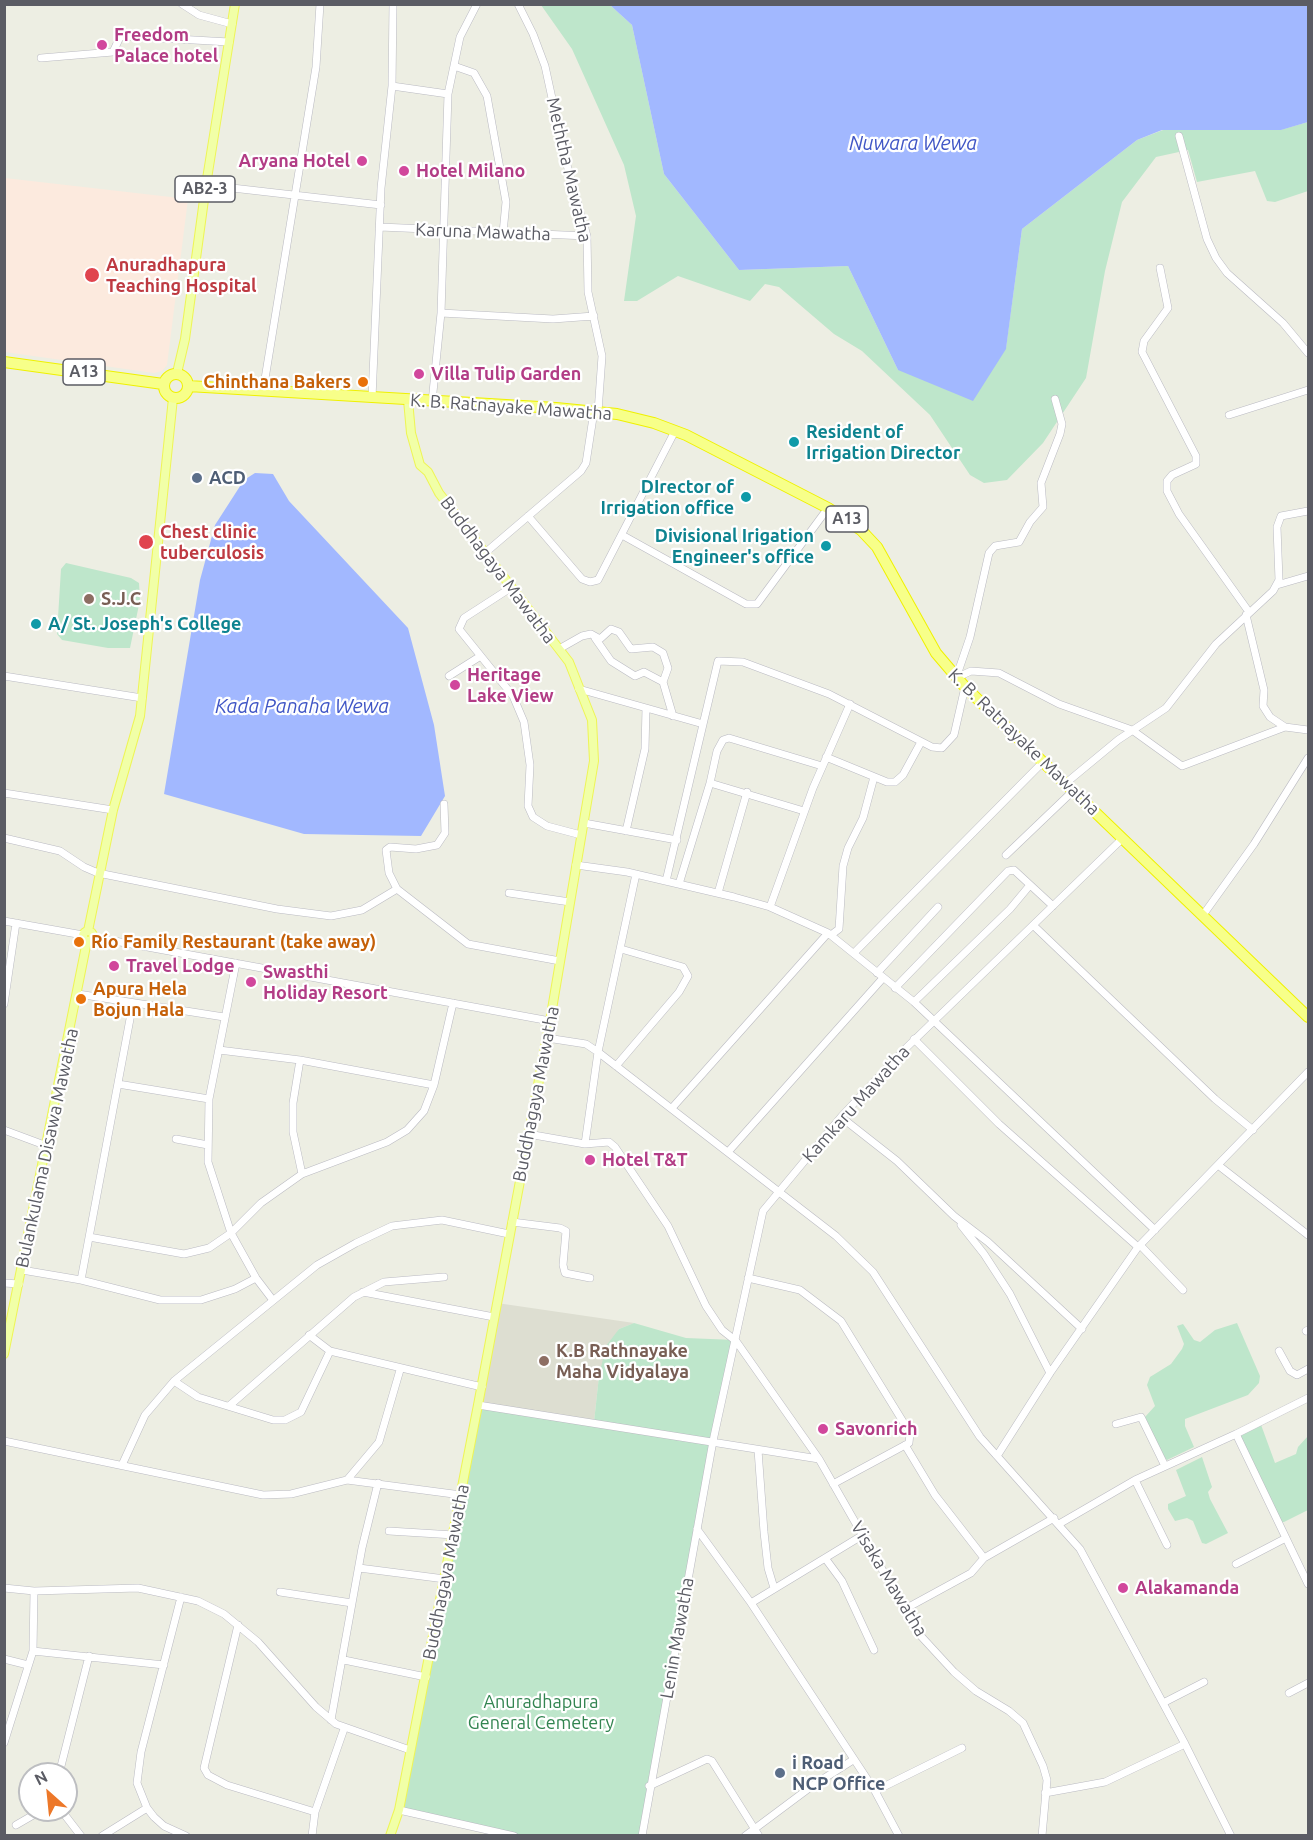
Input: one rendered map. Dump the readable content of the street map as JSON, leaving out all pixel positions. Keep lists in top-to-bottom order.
{
  "streets": {
    "highway": ["A13", "K. B. Ratnayake Mawatha"],
    "main road": ["AB2-3", "Buddhagaya Mawatha", "Bulankulama Disawa Mawatha"],
    "street": [
      "Meththa Mawatha",
      "Karuna Mawatha",
      "Kamkaru Mawatha",
      "Visaka Mawatha",
      "Lenin Mawatha"
    ]
  },
  "crossings": [
    ["Meththa Mawatha", "Karuna Mawatha"],
    ["Meththa Mawatha", "K. B. Ratnayake Mawatha"],
    ["Meththa Mawatha", "Buddhagaya Mawatha"],
    ["AB2-3", "A13"],
    ["AB2-3", "K. B. Ratnayake Mawatha"],
    ["AB2-3", "Bulankulama Disawa Mawatha"],
    ["A13", "K. B. Ratnayake Mawatha"],
    ["A13", "Bulankulama Disawa Mawatha"],
    ["K. B. Ratnayake Mawatha", "Buddhagaya Mawatha"],
    ["K. B. Ratnayake Mawatha", "Kamkaru Mawatha"],
    ["K. B. Ratnayake Mawatha", "Bulankulama Disawa Mawatha"],
    ["Kamkaru Mawatha", "Visaka Mawatha"],
    ["Kamkaru Mawatha", "Lenin Mawatha"]
  ],
  "water": ["Nuwara Wewa", "Kada Panaha Wewa"],
  "parks": ["Anuradhapura General Cemetery"],
  "places": [
    "Freedom Palace hotel",
    "Aryana Hotel",
    "Hotel Milano",
    "Anuradhapura Teaching Hospital",
    "Villa Tulip Garden",
    "Chinthana Bakers",
    "Resident of Irrigation Director",
    "ACD",
    "DIrector of Irrigation office",
    "Chest clinic tuberculosis",
    "Divisional Irigation Engineer's office",
    "S.J.C",
    "A/ St. Joseph's College",
    "Heritage Lake View",
    "Río Family Restaurant (take away)",
    "Travel Lodge",
    "Swasthi Holiday Resort",
    "Apura Hela Bojun Hala",
    "Hotel T&T",
    "K.B Rathnayake Maha Vidyalaya",
    "Savonrich",
    "Alakamanda",
    "i Road NCP Office"
  ],
  "north": "top left"
}
